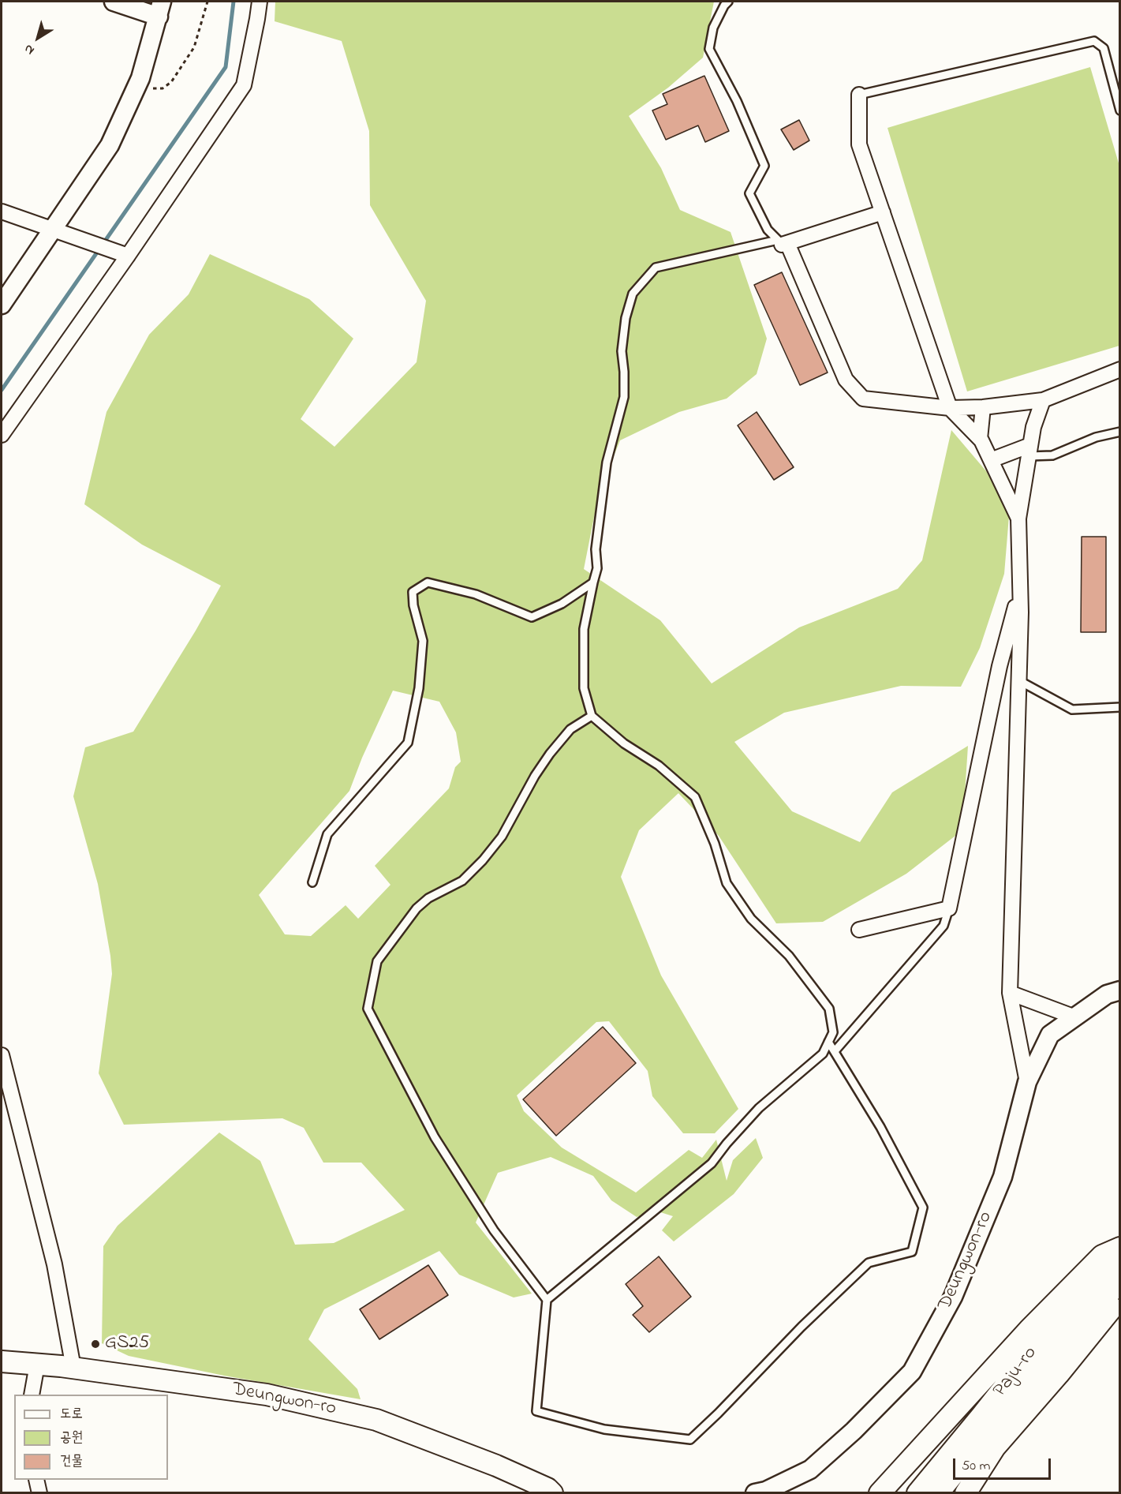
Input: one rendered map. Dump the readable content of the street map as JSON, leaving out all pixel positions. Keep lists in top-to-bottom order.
{
  "streets": {
    "main road": ["Deungwon-ro", "Paju-ro"]
  },
  "places": ["GS25"],
  "legend": ["도로", "공원", "건물"],
  "scale_bar": "50 m",
  "north": "bottom left"
}
